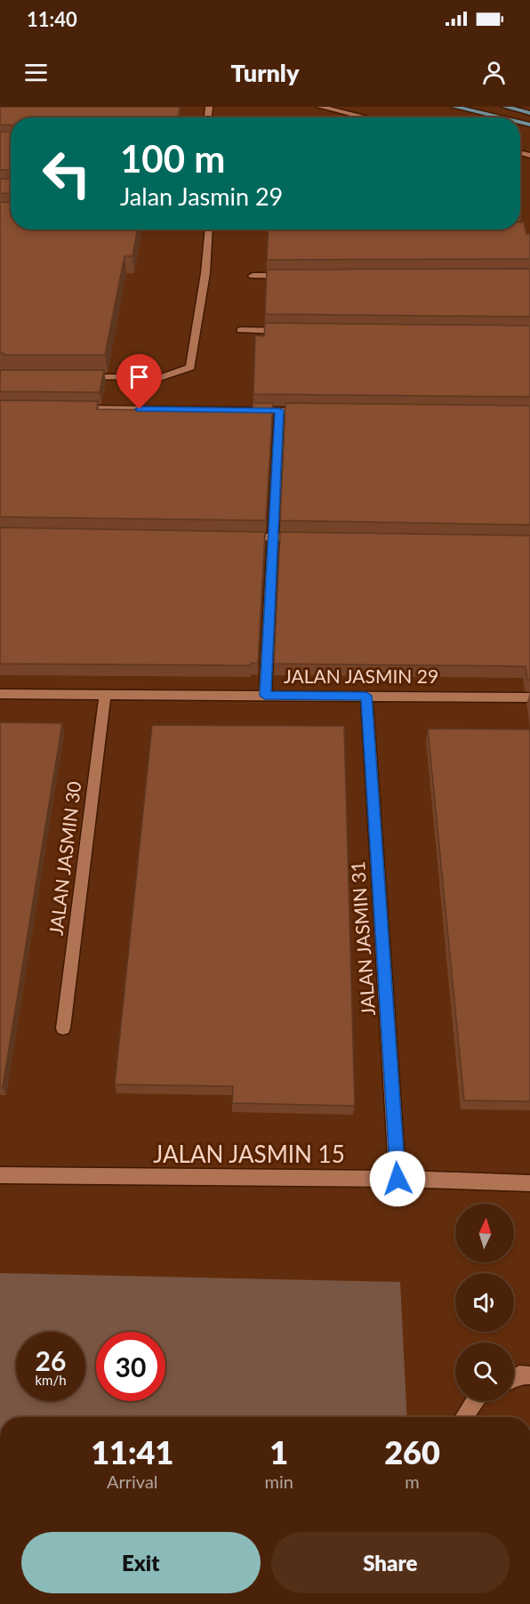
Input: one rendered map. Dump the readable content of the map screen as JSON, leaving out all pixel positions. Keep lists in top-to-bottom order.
{
  "streets": {
    "street": [
      "JALAN JASMIN 29",
      "JALAN JASMIN 30",
      "JALAN JASMIN 31",
      "JALAN JASMIN 15"
    ]
  },
  "crossings": [
    ["JALAN JASMIN 29", "JALAN JASMIN 30"],
    ["JALAN JASMIN 29", "JALAN JASMIN 31"],
    ["JALAN JASMIN 31", "JALAN JASMIN 15"]
  ],
  "north": "top",
  "page": {
    "status": "11:40",
    "header": "Turnly",
    "turn": ["100 m", "Jalan Jasmin 29"],
    "speed": "26 km/h",
    "limit": "30",
    "eta": [
      "11:41",
      "Arrival",
      "1",
      "min",
      "260",
      "m"
    ],
    "buttons": ["Exit", "Share"]
  }
}
